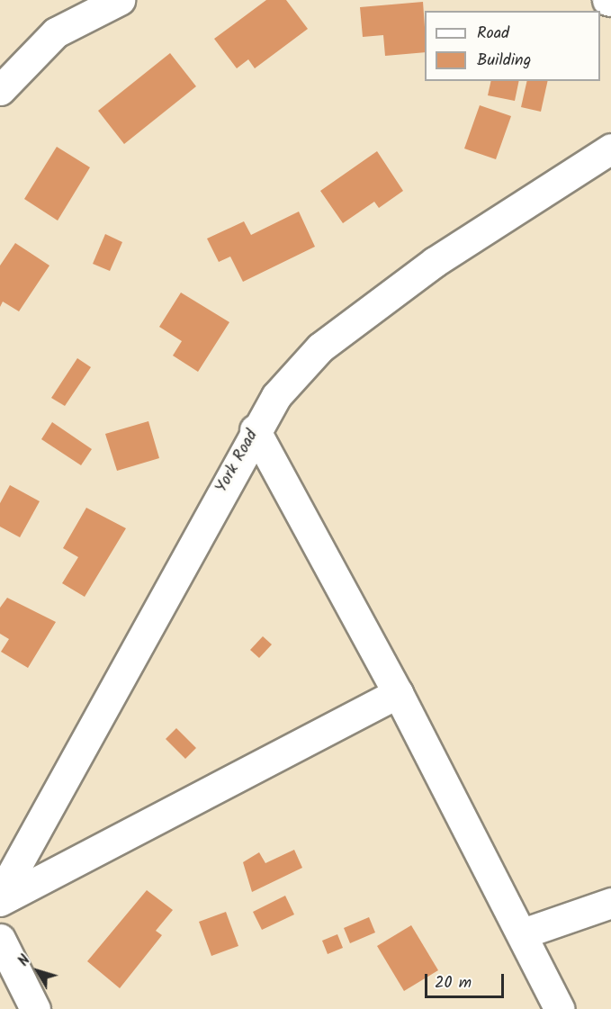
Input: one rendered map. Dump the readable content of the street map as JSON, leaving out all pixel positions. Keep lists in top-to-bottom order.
{
  "streets": {
    "street": ["York Road"]
  },
  "legend": ["Road", "Building"],
  "scale_bar": "20 m",
  "north": "top left"
}
